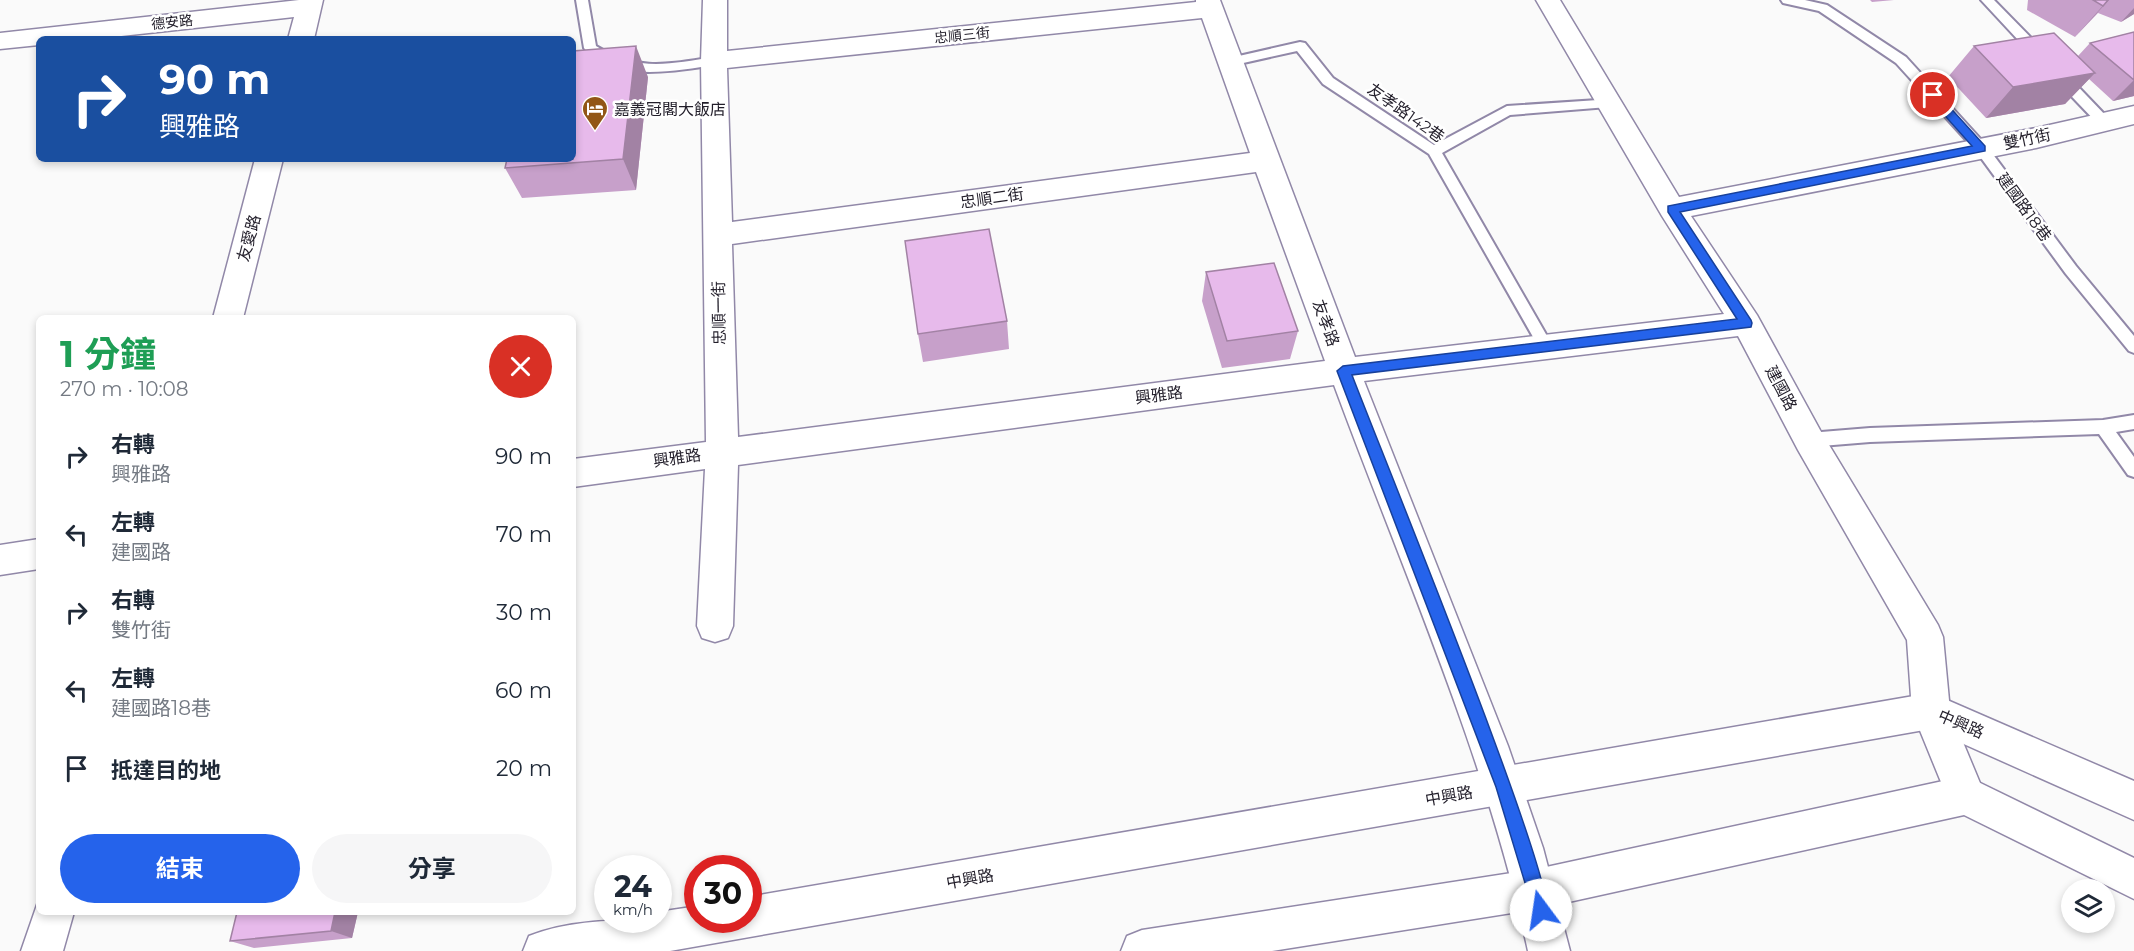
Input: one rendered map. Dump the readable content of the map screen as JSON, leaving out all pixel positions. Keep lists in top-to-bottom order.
{
  "streets": {
    "street": [
      "德安路",
      "忠順三街",
      "雙竹街",
      "忠順二街",
      "友愛路",
      "忠順一街",
      "友孝路",
      "建國路",
      "興雅路",
      "中興路"
    ],
    "lane": ["友孝路142巷", "建國路18巷"]
  },
  "crossings": [
    ["忠順三街", "忠順一街"],
    ["忠順三街", "友孝路"],
    ["友孝路142巷", "友孝路"],
    ["友孝路142巷", "興雅路"],
    ["雙竹街", "建國路18巷"],
    ["雙竹街", "建國路"],
    ["忠順二街", "忠順一街"],
    ["忠順二街", "友孝路"],
    ["忠順一街", "興雅路"],
    ["友孝路", "興雅路"],
    ["友孝路", "中興路"],
    ["建國路", "興雅路"],
    ["建國路", "中興路"]
  ],
  "places": {
    "hotel": ["嘉義冠閣大飯店"]
  },
  "page": {
    "turn": ["90 m", "興雅路"],
    "heading": ["1 分鐘", "270 m · 10:08"],
    "list": [
      {
        "name": "右轉",
        "note": "興雅路",
        "value": "90 m"
      },
      {
        "name": "左轉",
        "note": "建國路",
        "value": "70 m"
      },
      {
        "name": "右轉",
        "note": "雙竹街",
        "value": "30 m"
      },
      {
        "name": "左轉",
        "note": "建國路18巷",
        "value": "60 m"
      },
      {
        "name": "抵達目的地",
        "value": "20 m"
      }
    ],
    "buttons": ["結束", "分享"],
    "speed": "24 km/h",
    "limit": "30"
  }
}
